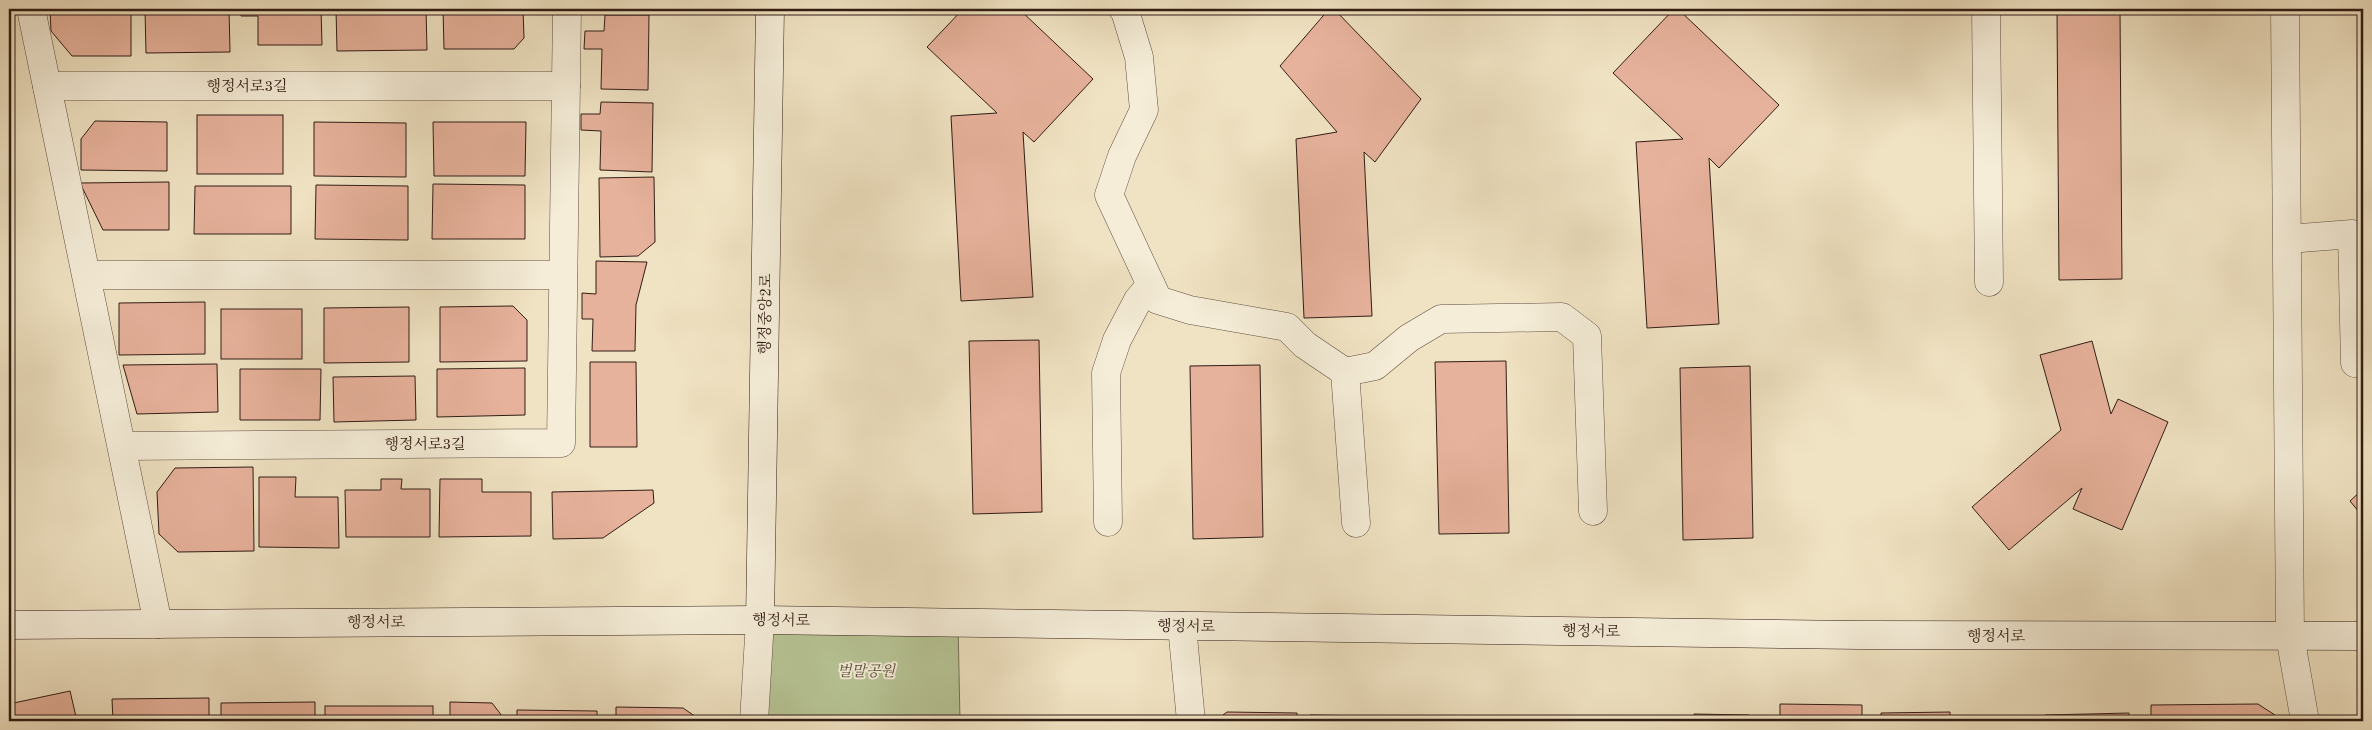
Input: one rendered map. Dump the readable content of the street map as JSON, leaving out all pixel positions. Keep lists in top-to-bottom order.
{
  "streets": {
    "street": ["행정서로3길", "행정중앙2로", "행정서로"]
  },
  "crossings": [
    ["행정중앙2로", "행정서로"]
  ],
  "parks": ["벌말공원"]
}
